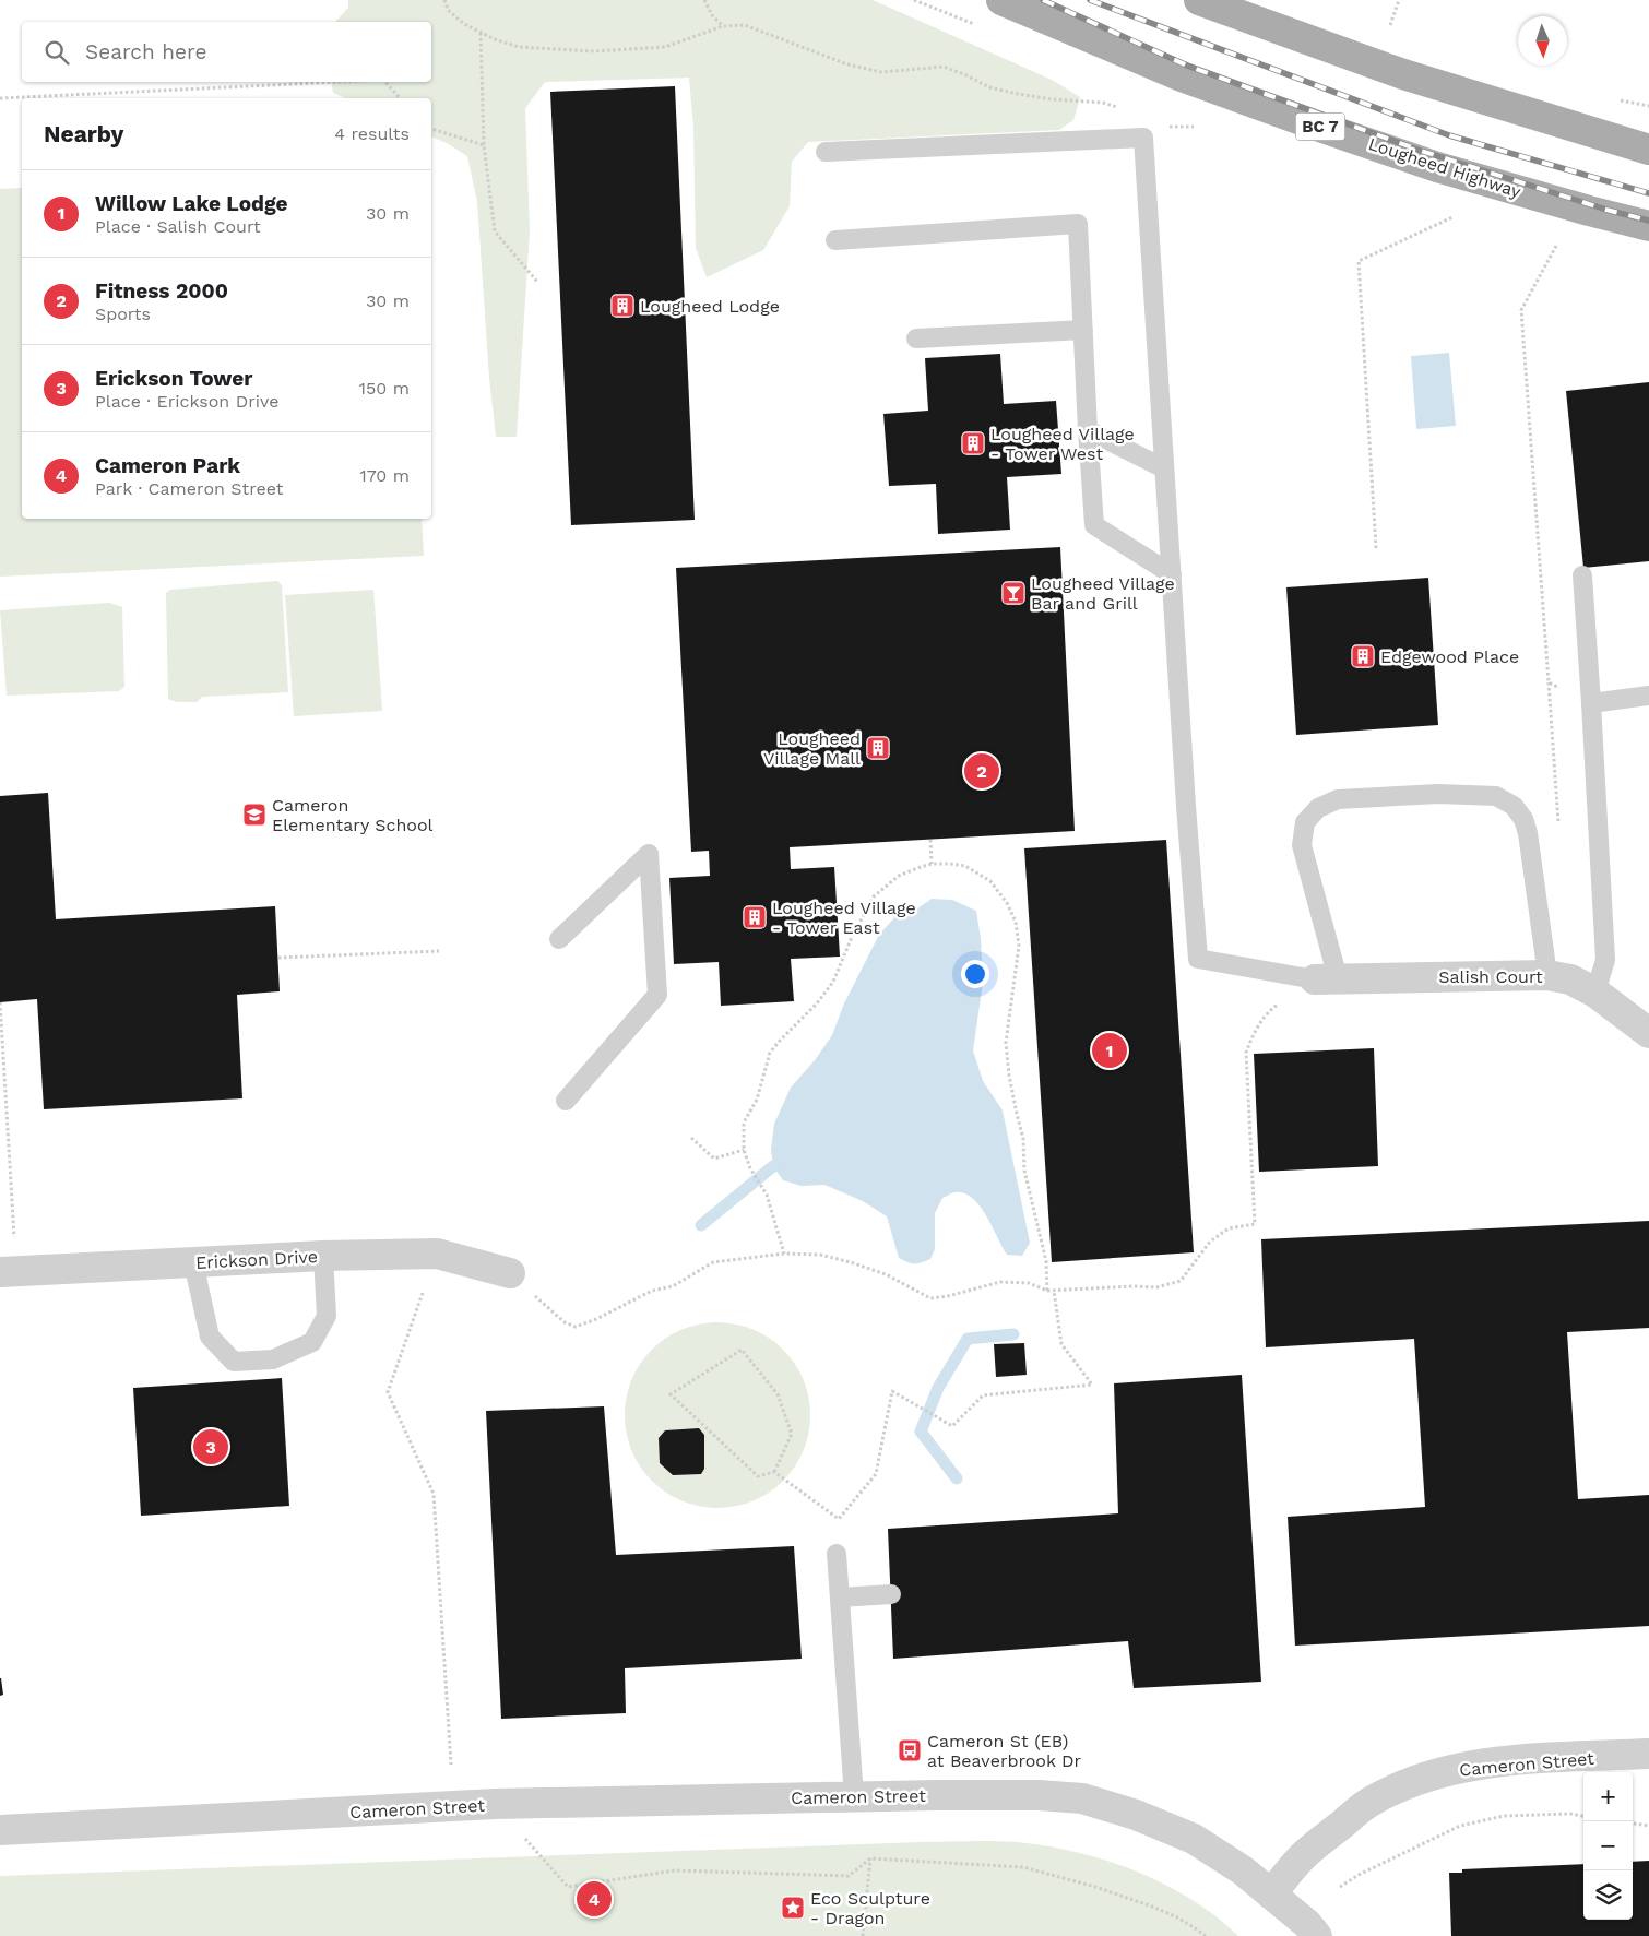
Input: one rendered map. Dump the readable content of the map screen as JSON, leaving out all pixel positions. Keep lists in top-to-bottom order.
{
  "streets": {
    "main road": ["BC 7", "Lougheed Highway"],
    "street": ["Salish Court", "Erickson Drive", "Cameron Street"]
  },
  "places": {
    "building": [
      "Lougheed Lodge",
      "Lougheed Village - Tower West",
      "Edgewood Place",
      "Lougheed Village Mall",
      "Lougheed Village - Tower East"
    ],
    "bar": ["Lougheed Village Bar and Grill"],
    "school or university": ["Cameron Elementary School"],
    "bus stop": ["Cameron St (EB) at Beaverbrook Dr"],
    "place": ["Eco Sculpture - Dragon"]
  },
  "north": "bottom",
  "page": {
    "search": "Search here",
    "heading": ["Nearby", "4 results"],
    "list": [
      {
        "mark": "1",
        "name": "Willow Lake Lodge",
        "note": "Place · Salish Court",
        "value": "30 m"
      },
      {
        "mark": "2",
        "name": "Fitness 2000",
        "note": "Sports",
        "value": "30 m"
      },
      {
        "mark": "3",
        "name": "Erickson Tower",
        "note": "Place · Erickson Drive",
        "value": "150 m"
      },
      {
        "mark": "4",
        "name": "Cameron Park",
        "note": "Park · Cameron Street",
        "value": "170 m"
      }
    ],
    "pins": [
      "2",
      "1",
      "3",
      "4"
    ],
    "map_buttons": ["+", "−"]
  }
}
